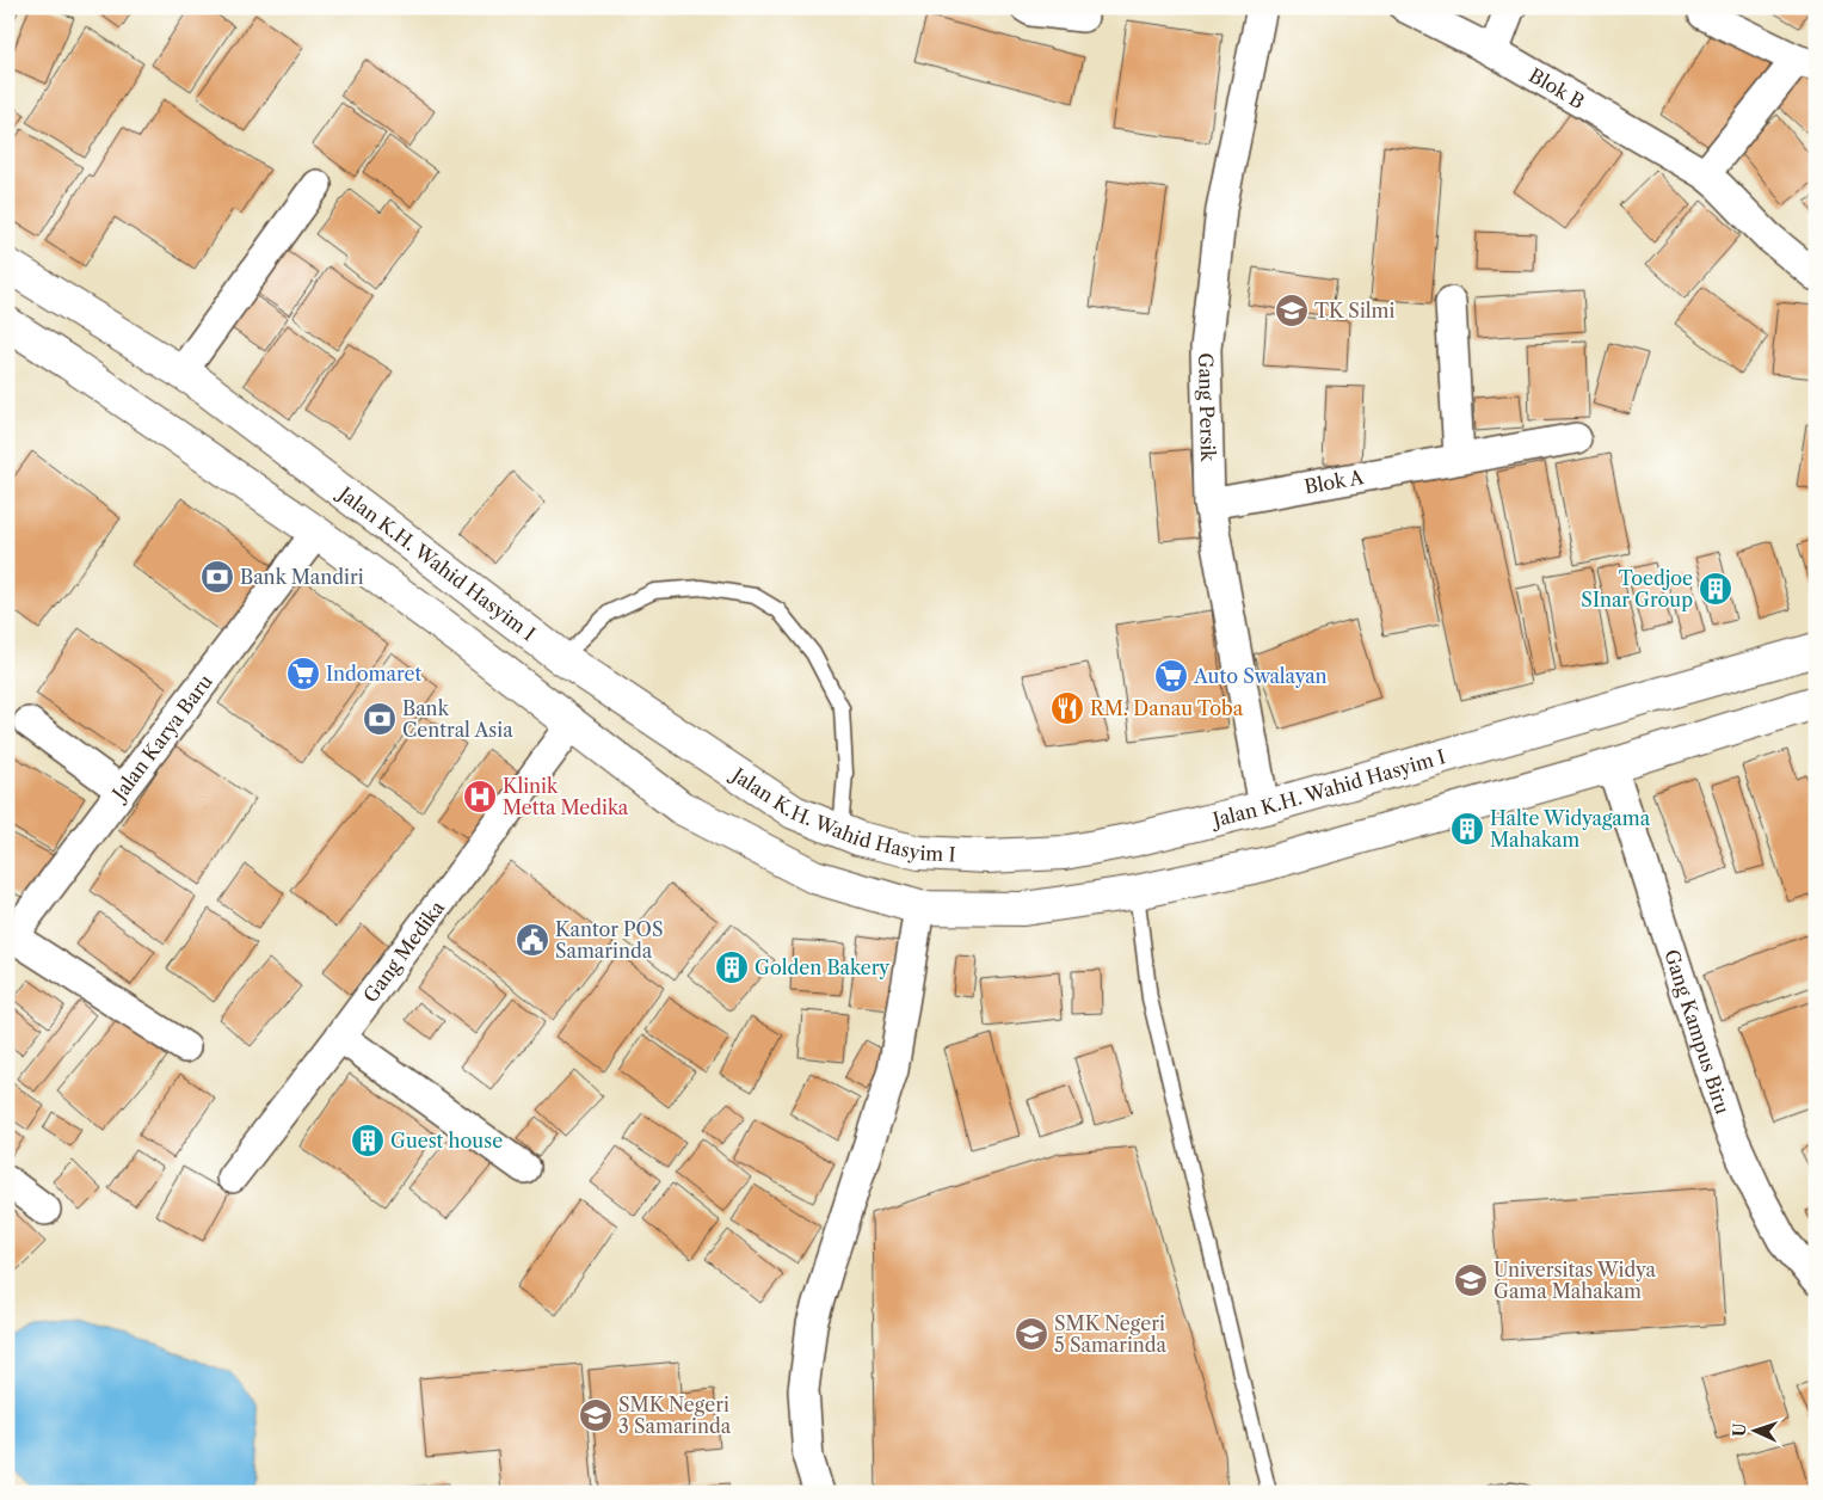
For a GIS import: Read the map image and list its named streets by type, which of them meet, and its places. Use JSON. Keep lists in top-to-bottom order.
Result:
{
  "streets": {
    "main road": ["Jalan K.H. Wahid Hasyim I"],
    "street": [
      "Blok B",
      "Gang Persik",
      "Blok A",
      "Jalan Karya Baru",
      "Gang Medika",
      "Gang Kampus Biru"
    ]
  },
  "crossings": [
    ["Gang Persik", "Blok A"],
    ["Gang Persik", "Jalan K.H. Wahid Hasyim I"]
  ],
  "places": {
    "school or university": [
      "TK Silmi",
      "Universitas Widya Gama Mahakam",
      "SMK Negeri 5 Samarinda",
      "SMK Negeri 3 Samarinda"
    ],
    "bank": ["Bank Mandiri", "Bank Central Asia"],
    "building": [
      "Toedjoe SInar Group",
      "Halte Widyagama Mahakam",
      "Golden Bakery",
      "Guest house"
    ],
    "supermarket": ["Indomaret", "Auto Swalayan"],
    "restaurant": ["RM. Danau Toba"],
    "hospital": ["Klinik Metta Medika"],
    "public building": ["Kantor POS Samarinda"]
  },
  "north": "left"
}
